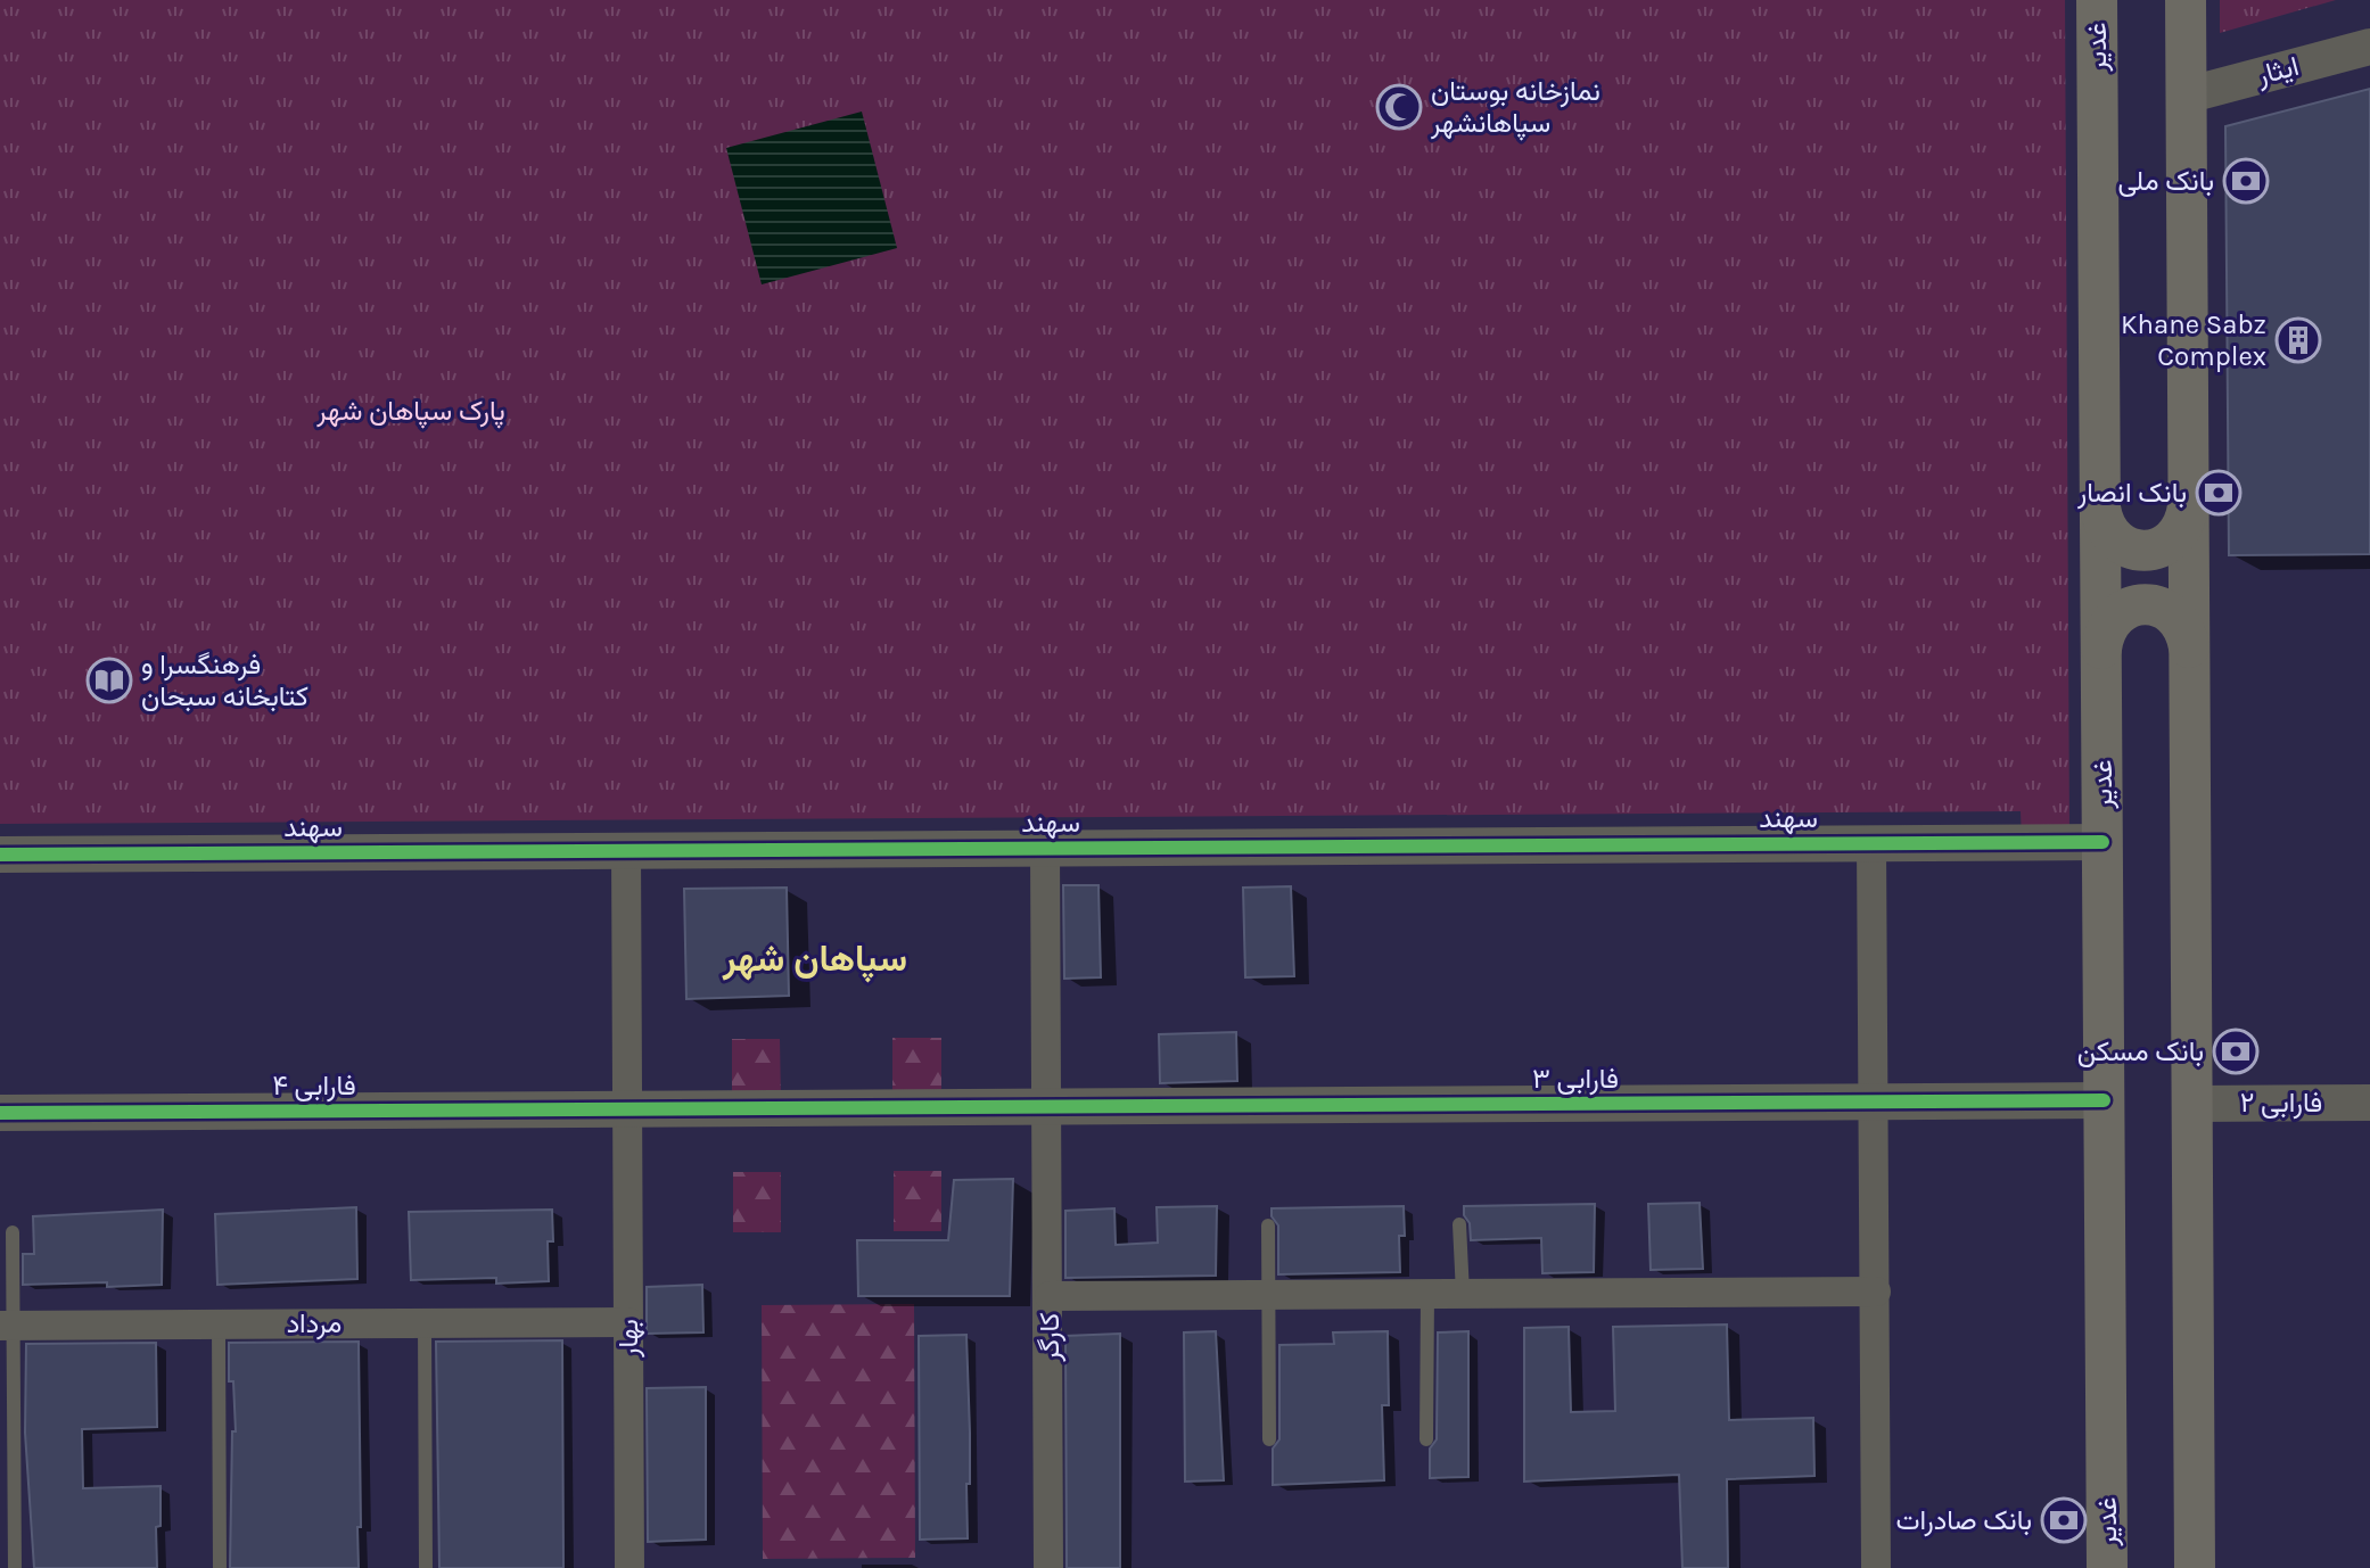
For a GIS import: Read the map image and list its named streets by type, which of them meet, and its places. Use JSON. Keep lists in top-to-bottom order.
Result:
{
  "streets": {
    "main road": ["غدیر"],
    "street": [
      "ایثار",
      "سهند",
      "فارابی ۳",
      "فارابی ۴",
      "فارابی ۲",
      "مرداد",
      "کارگر",
      "بهار"
    ]
  },
  "crossings": [
    ["غدیر", "سهند"],
    ["غدیر", "فارابی ۳"],
    ["سهند", "کارگر"],
    ["سهند", "بهار"],
    ["فارابی ۳", "فارابی ۴"],
    ["فارابی ۳", "کارگر"],
    ["فارابی ۳", "بهار"],
    ["فارابی ۴", "بهار"],
    ["مرداد", "بهار"]
  ],
  "districts": ["سپاهان شهر"],
  "parks": ["پارک سپاهان شهر"],
  "places": {
    "mosque": ["نمازخانه بوستان سپاهانشهر"],
    "bank": [
      "بانک ملی",
      "بانک انصار",
      "بانک مسکن",
      "بانک صادرات"
    ],
    "building": ["Khane Sabz Complex"],
    "library": ["فرهنگسرا و کتابخانه سبحان"]
  }
}
